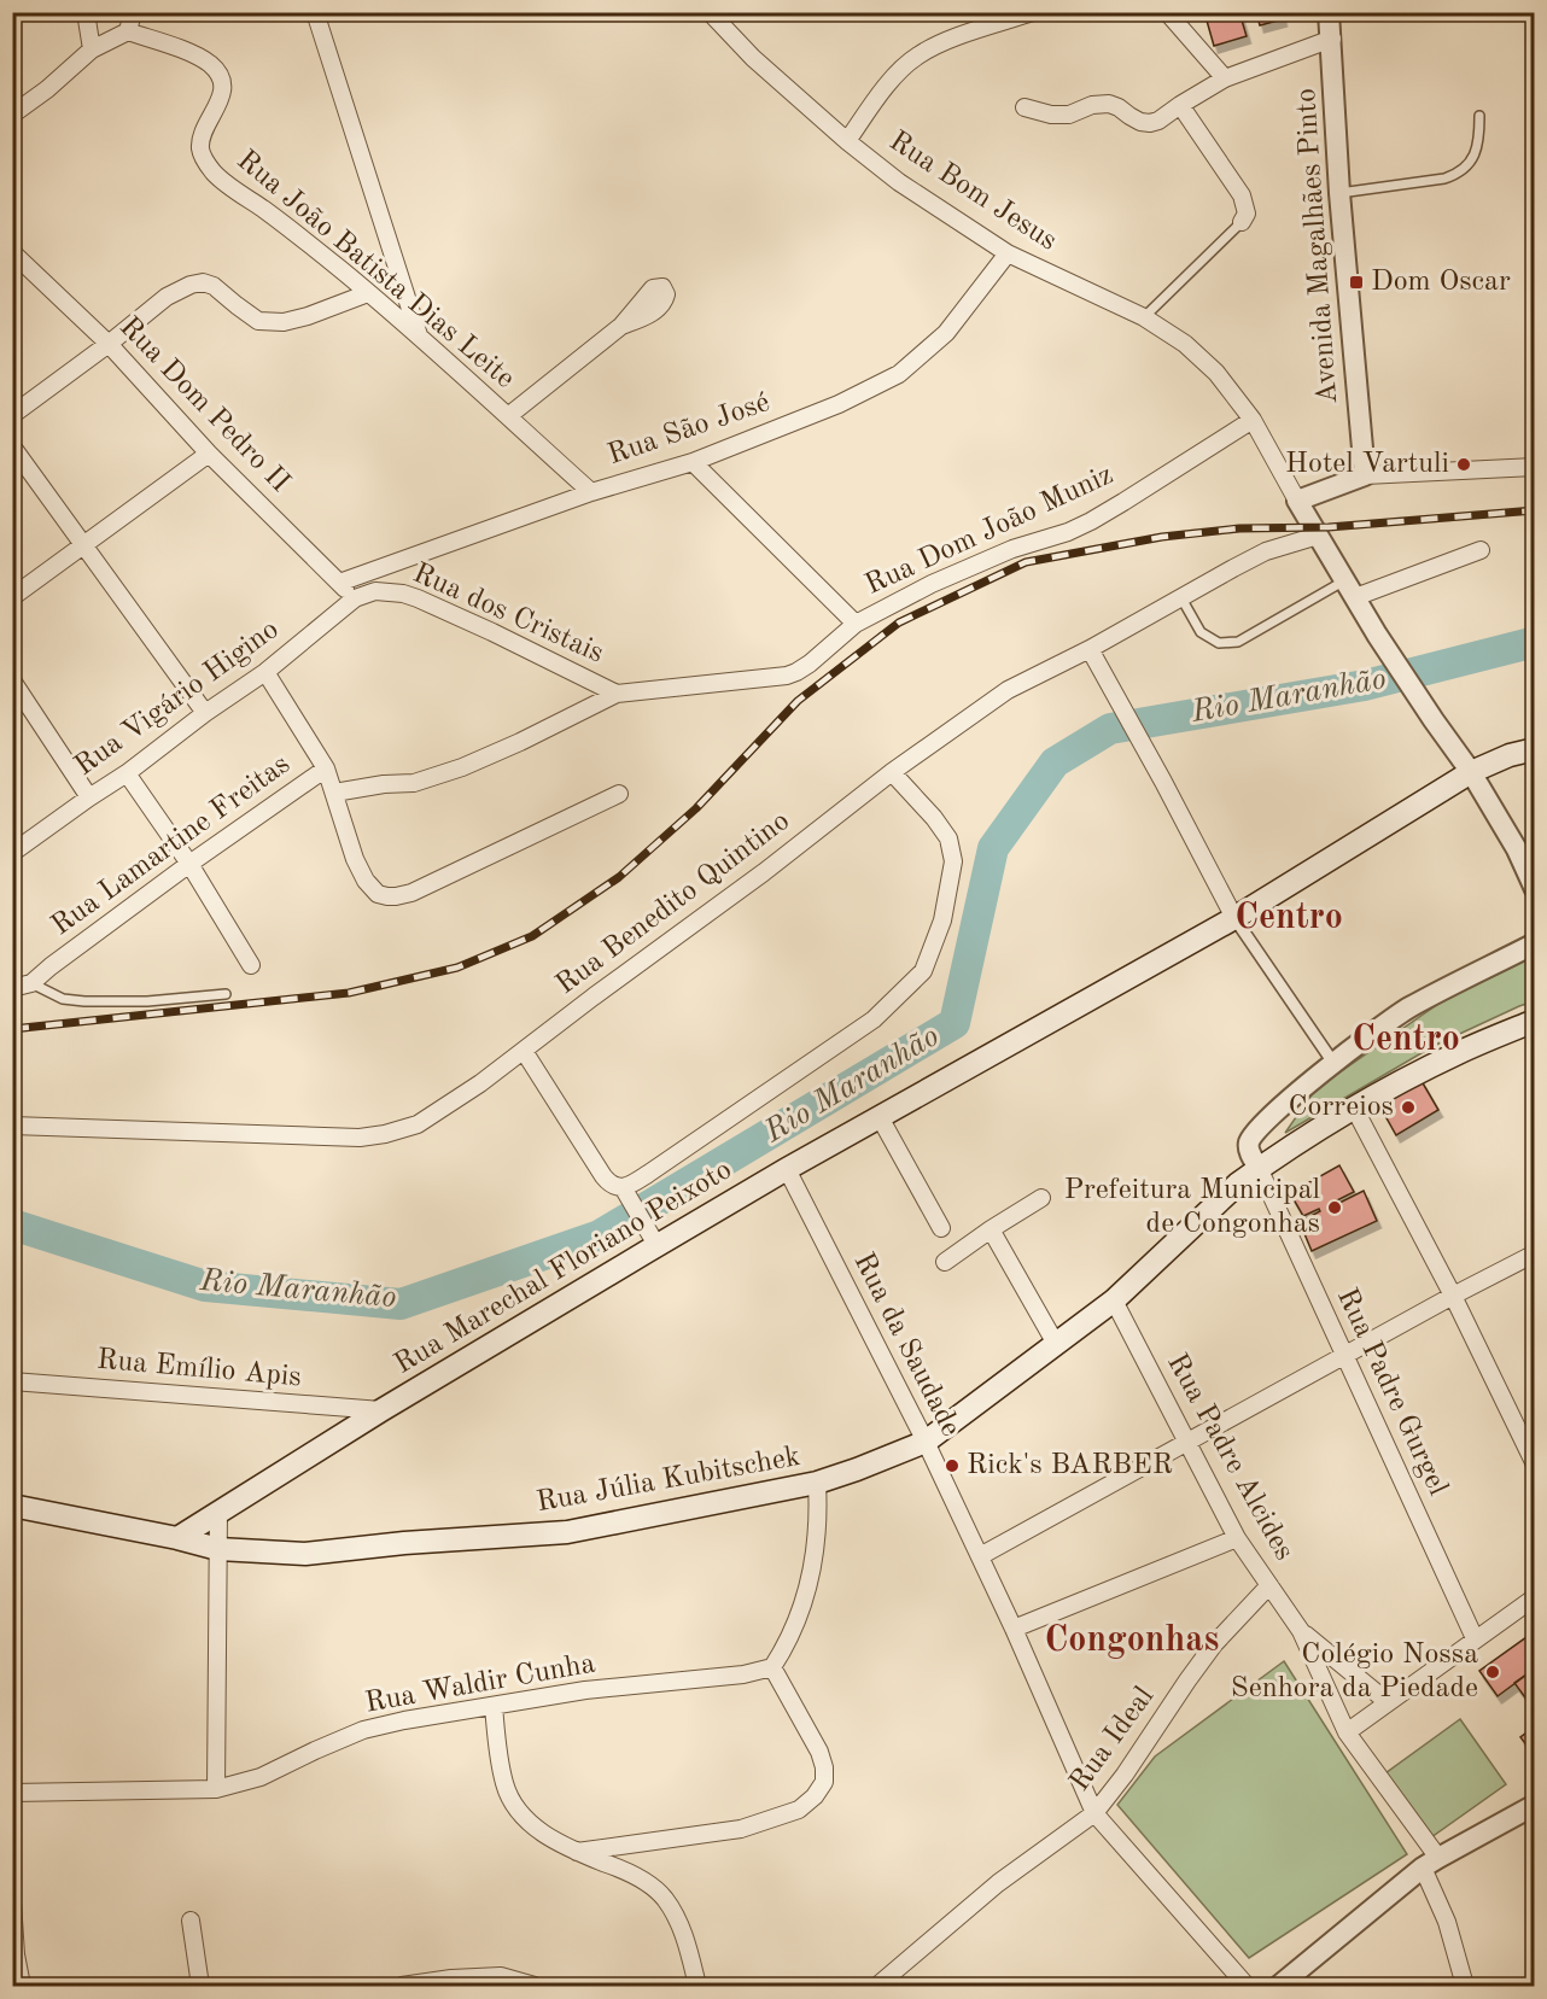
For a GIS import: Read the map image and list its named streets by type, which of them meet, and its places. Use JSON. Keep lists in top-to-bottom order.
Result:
{
  "streets": {
    "main road": ["Rua Marechal Floriano Peixoto", "Rua Júlia Kubitschek"],
    "street": [
      "Rua Bom Jesus",
      "Avenida Magalhães Pinto",
      "Rua João Batista Dias Leite",
      "Rua Dom Pedro II",
      "Rua São José",
      "Rua Dom João Muniz",
      "Rua dos Cristais",
      "Rua Vigário Higino",
      "Rua Lamartine Freitas",
      "Rua Benedito Quintino",
      "Rua da Saudade",
      "Rua Emílio Apis",
      "Rua Padre Gurgel",
      "Rua Padre Alcides",
      "Rua Waldir Cunha",
      "Rua Ideal"
    ]
  },
  "crossings": [
    ["Rua Bom Jesus", "Rua São José"],
    ["Rua Bom Jesus", "Rua Dom João Muniz"],
    ["Rua João Batista Dias Leite", "Rua São José"],
    ["Rua Dom Pedro II", "Rua São José"],
    ["Rua Dom Pedro II", "Rua Vigário Higino"],
    ["Rua Dom João Muniz", "Rua dos Cristais"],
    ["Rua dos Cristais", "Rua Vigário Higino"],
    ["Rua Marechal Floriano Peixoto", "Rua da Saudade"],
    ["Rua Marechal Floriano Peixoto", "Rua Emílio Apis"],
    ["Rua Marechal Floriano Peixoto", "Rua Júlia Kubitschek"],
    ["Rua da Saudade", "Rua Júlia Kubitschek"],
    ["Rua da Saudade", "Rua Ideal"],
    ["Rua Padre Gurgel", "Rua Júlia Kubitschek"],
    ["Rua Padre Alcides", "Rua Júlia Kubitschek"],
    ["Rua Padre Alcides", "Rua Ideal"]
  ],
  "districts": ["Centro", "Centro", "Congonhas"],
  "water": ["Rio Maranhão"],
  "places": {
    "transit": ["Dom Oscar"],
    "other": [
      "Hotel Vartuli",
      "Correios",
      "Prefeitura Municipal de Congonhas",
      "Rick's BARBER",
      "Colégio Nossa Senhora da Piedade"
    ]
  }
}
